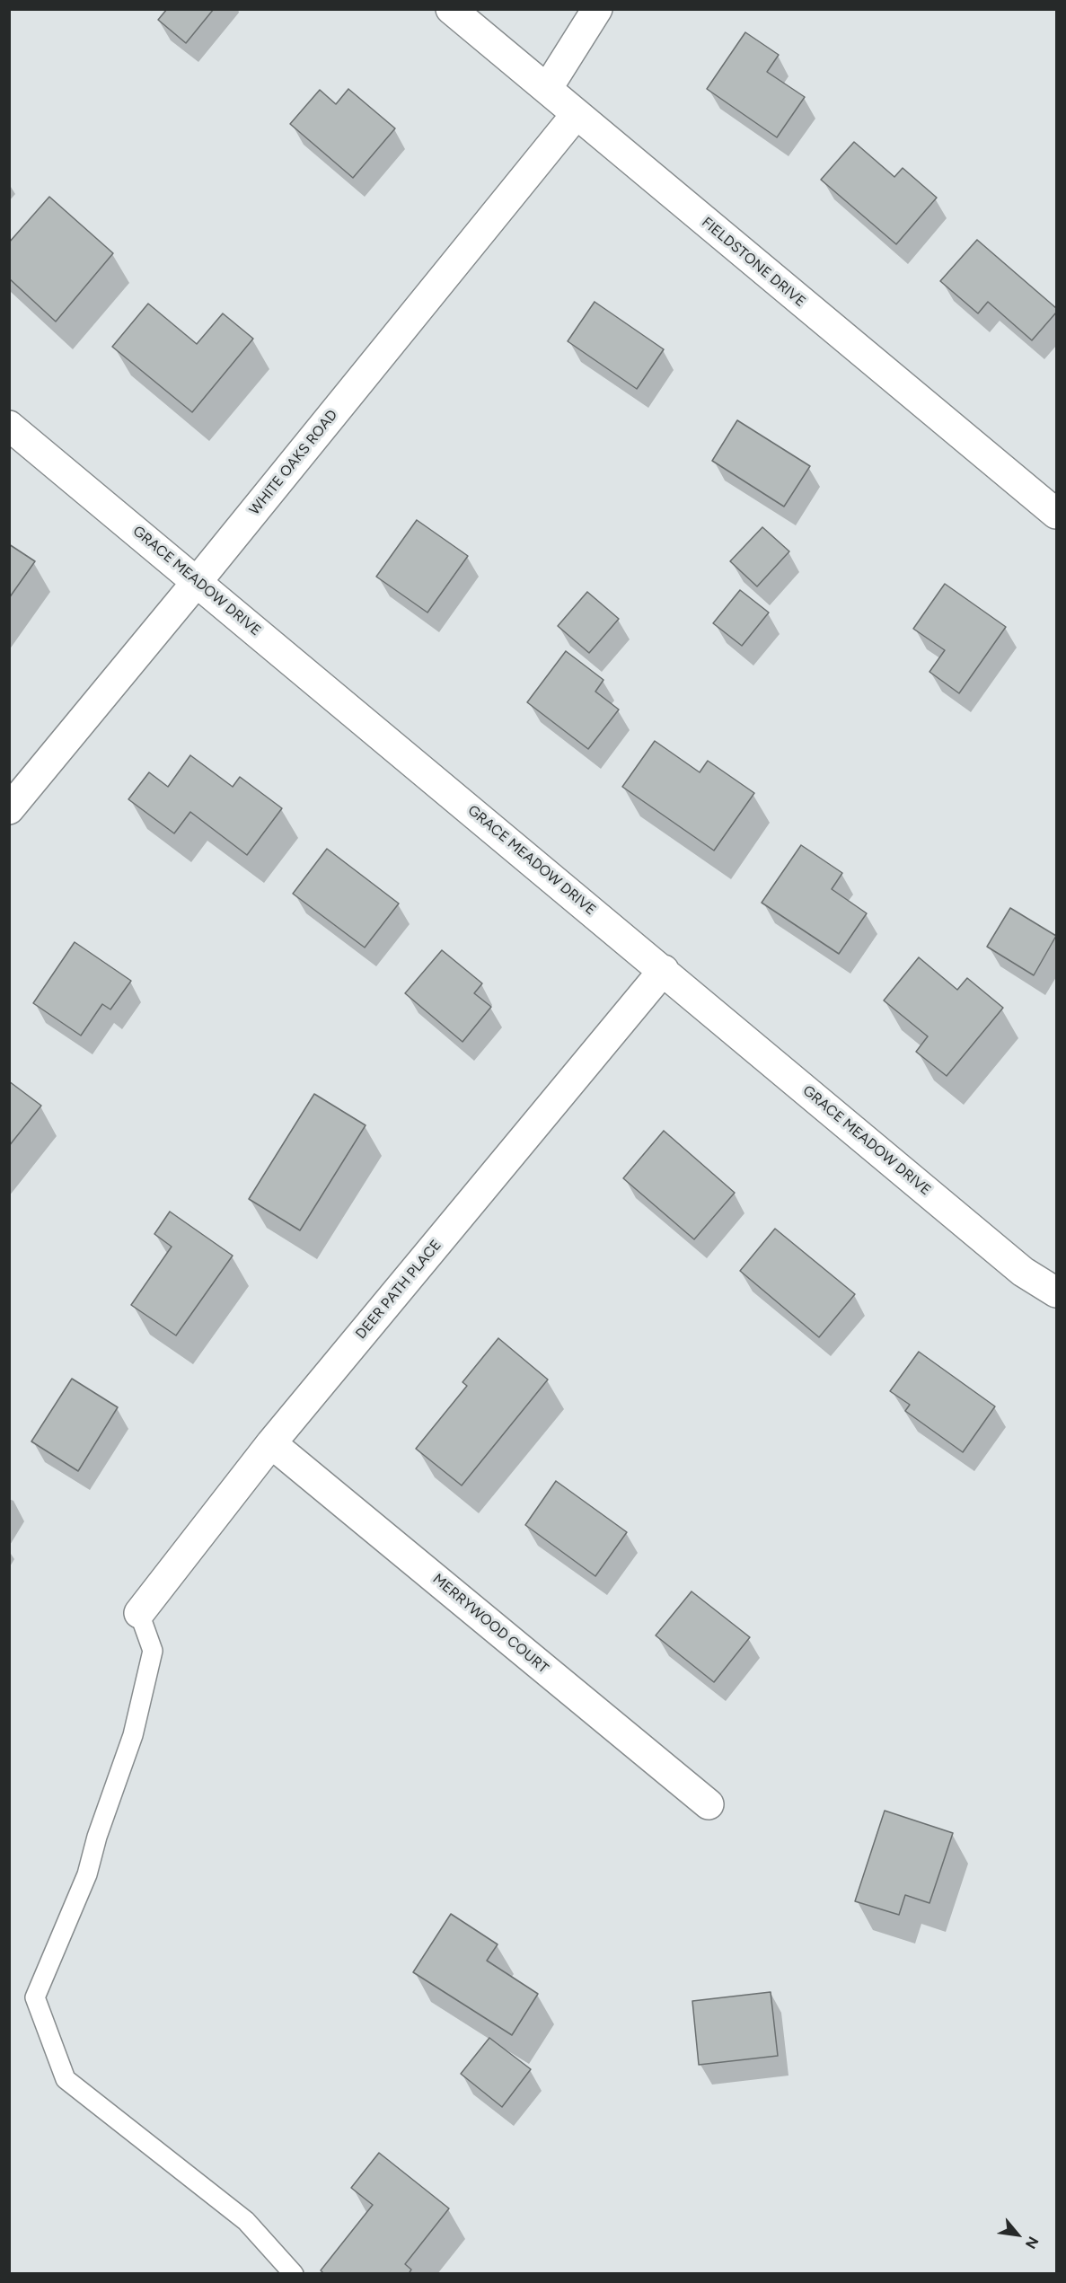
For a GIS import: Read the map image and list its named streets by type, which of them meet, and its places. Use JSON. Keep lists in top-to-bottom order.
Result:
{
  "streets": {
    "street": [
      "FIELDSTONE DRIVE",
      "WHITE OAKS ROAD",
      "GRACE MEADOW DRIVE",
      "DEER PATH PLACE",
      "MERRYWOOD COURT"
    ]
  },
  "crossings": [
    ["FIELDSTONE DRIVE", "WHITE OAKS ROAD"],
    ["WHITE OAKS ROAD", "GRACE MEADOW DRIVE"],
    ["GRACE MEADOW DRIVE", "DEER PATH PLACE"],
    ["DEER PATH PLACE", "MERRYWOOD COURT"]
  ],
  "north": "bottom right"
}
